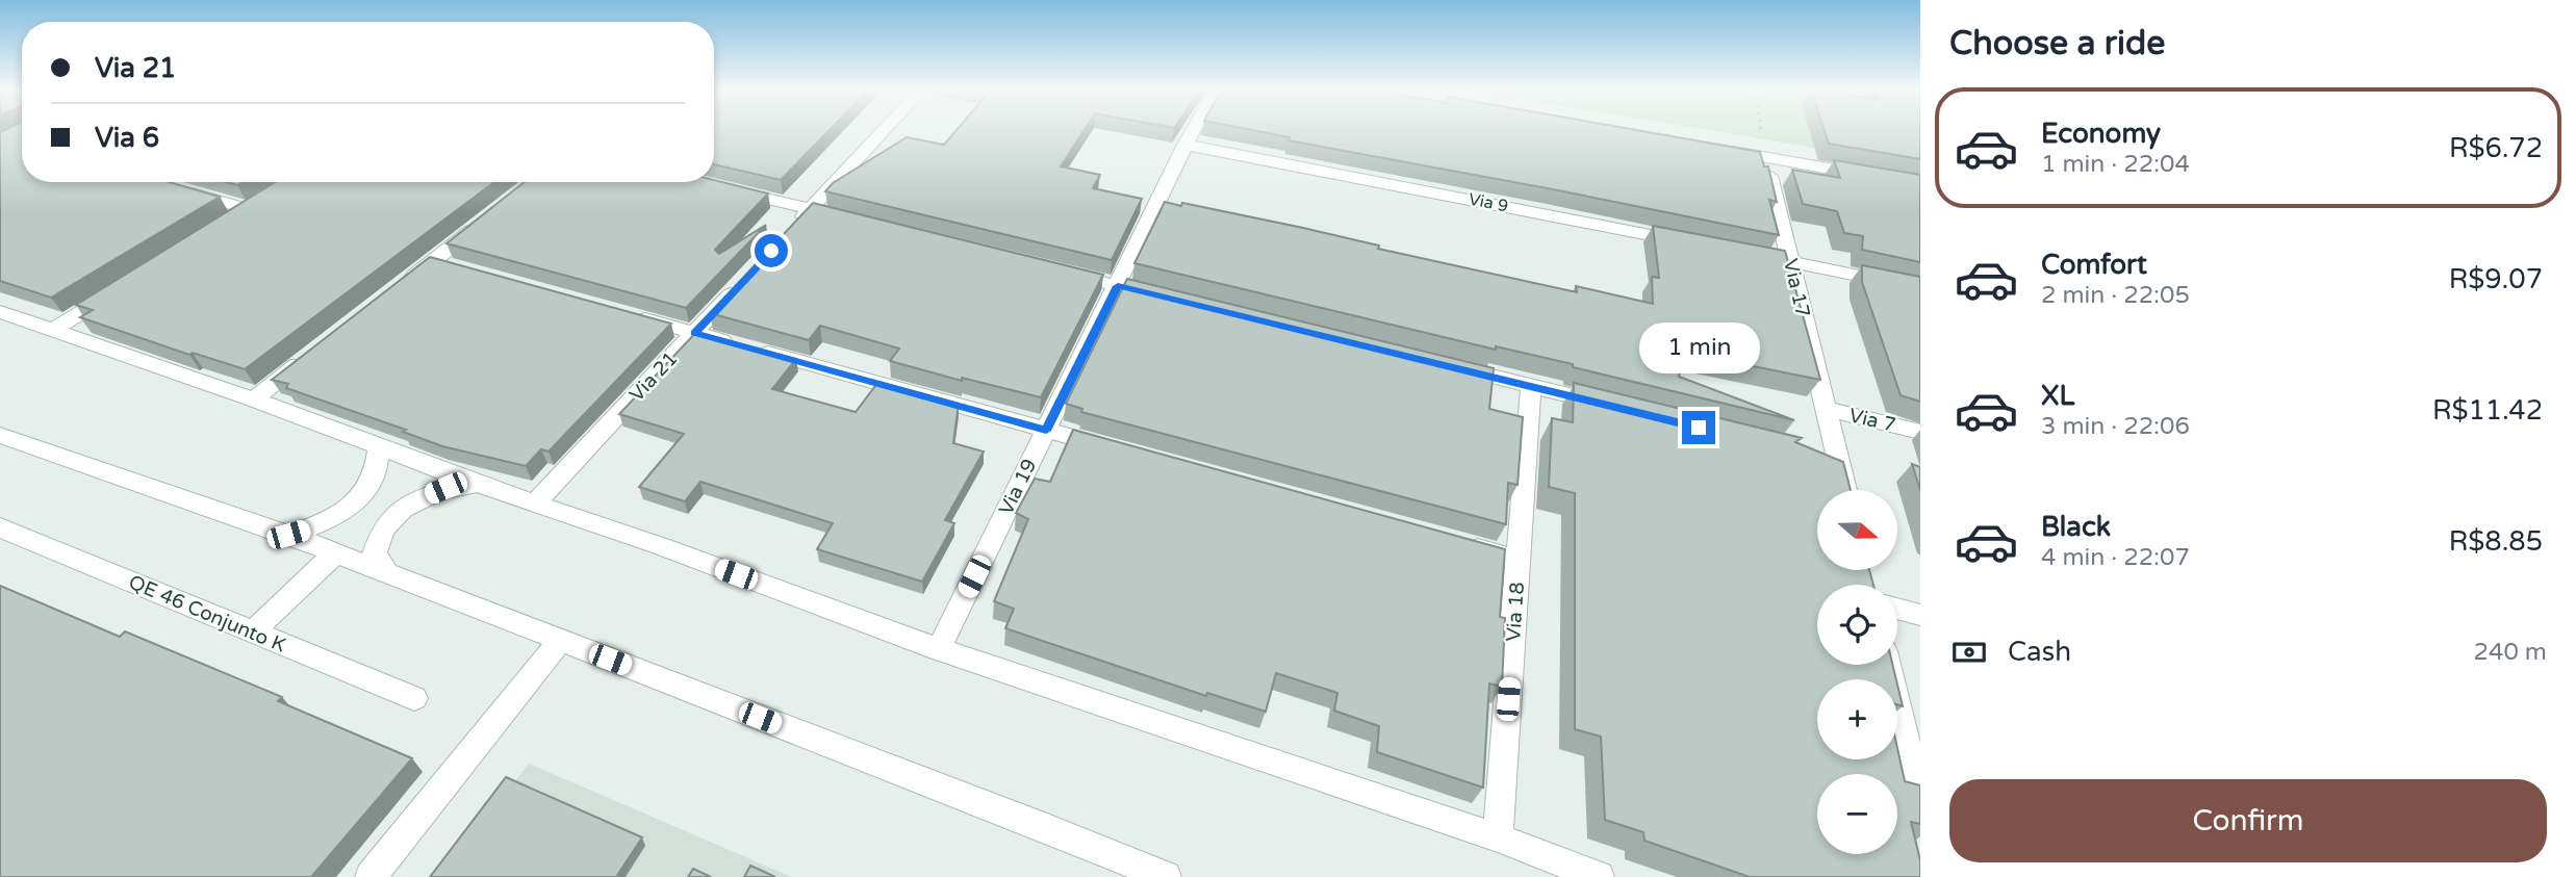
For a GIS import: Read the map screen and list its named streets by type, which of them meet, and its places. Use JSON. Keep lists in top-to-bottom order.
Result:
{
  "streets": {
    "street": [
      "Via 9",
      "Via 17",
      "Via 21",
      "Via 7",
      "Via 19",
      "Via 18",
      "QE 46 Conjunto K"
    ]
  },
  "crossings": [
    ["Via 9", "Via 19"],
    ["Via 17", "Via 7"]
  ],
  "north": "right",
  "page": {
    "heading": "Choose a ride",
    "banner": ["Via 21", "Via 6"],
    "list": [
      {
        "name": "Economy",
        "note": "1 min · 22:04",
        "value": "R$6.72"
      },
      {
        "name": "Comfort",
        "note": "2 min · 22:05",
        "value": "R$9.07"
      },
      {
        "name": "XL",
        "note": "3 min · 22:06",
        "value": "R$11.42"
      },
      {
        "name": "Black",
        "note": "4 min · 22:07",
        "value": "R$8.85"
      }
    ],
    "bubble": "1 min",
    "map_buttons": ["+", "−"],
    "pay": ["Cash", "240 m"],
    "buttons": "Confirm"
  }
}
